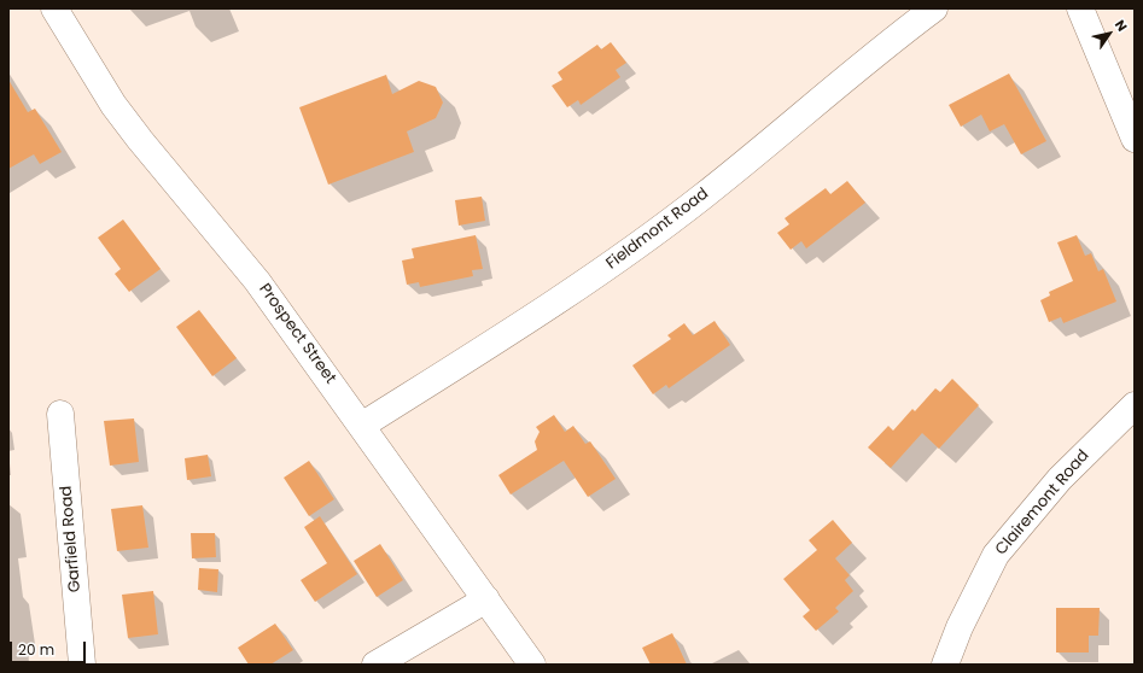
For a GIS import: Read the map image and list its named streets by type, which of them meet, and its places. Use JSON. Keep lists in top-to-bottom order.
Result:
{
  "streets": {
    "street": [
      "Fieldmont Road",
      "Prospect Street",
      "Clairemont Road",
      "Garfield Road"
    ]
  },
  "crossings": [
    ["Fieldmont Road", "Prospect Street"]
  ],
  "scale_bar": "20 m",
  "north": "top right"
}
